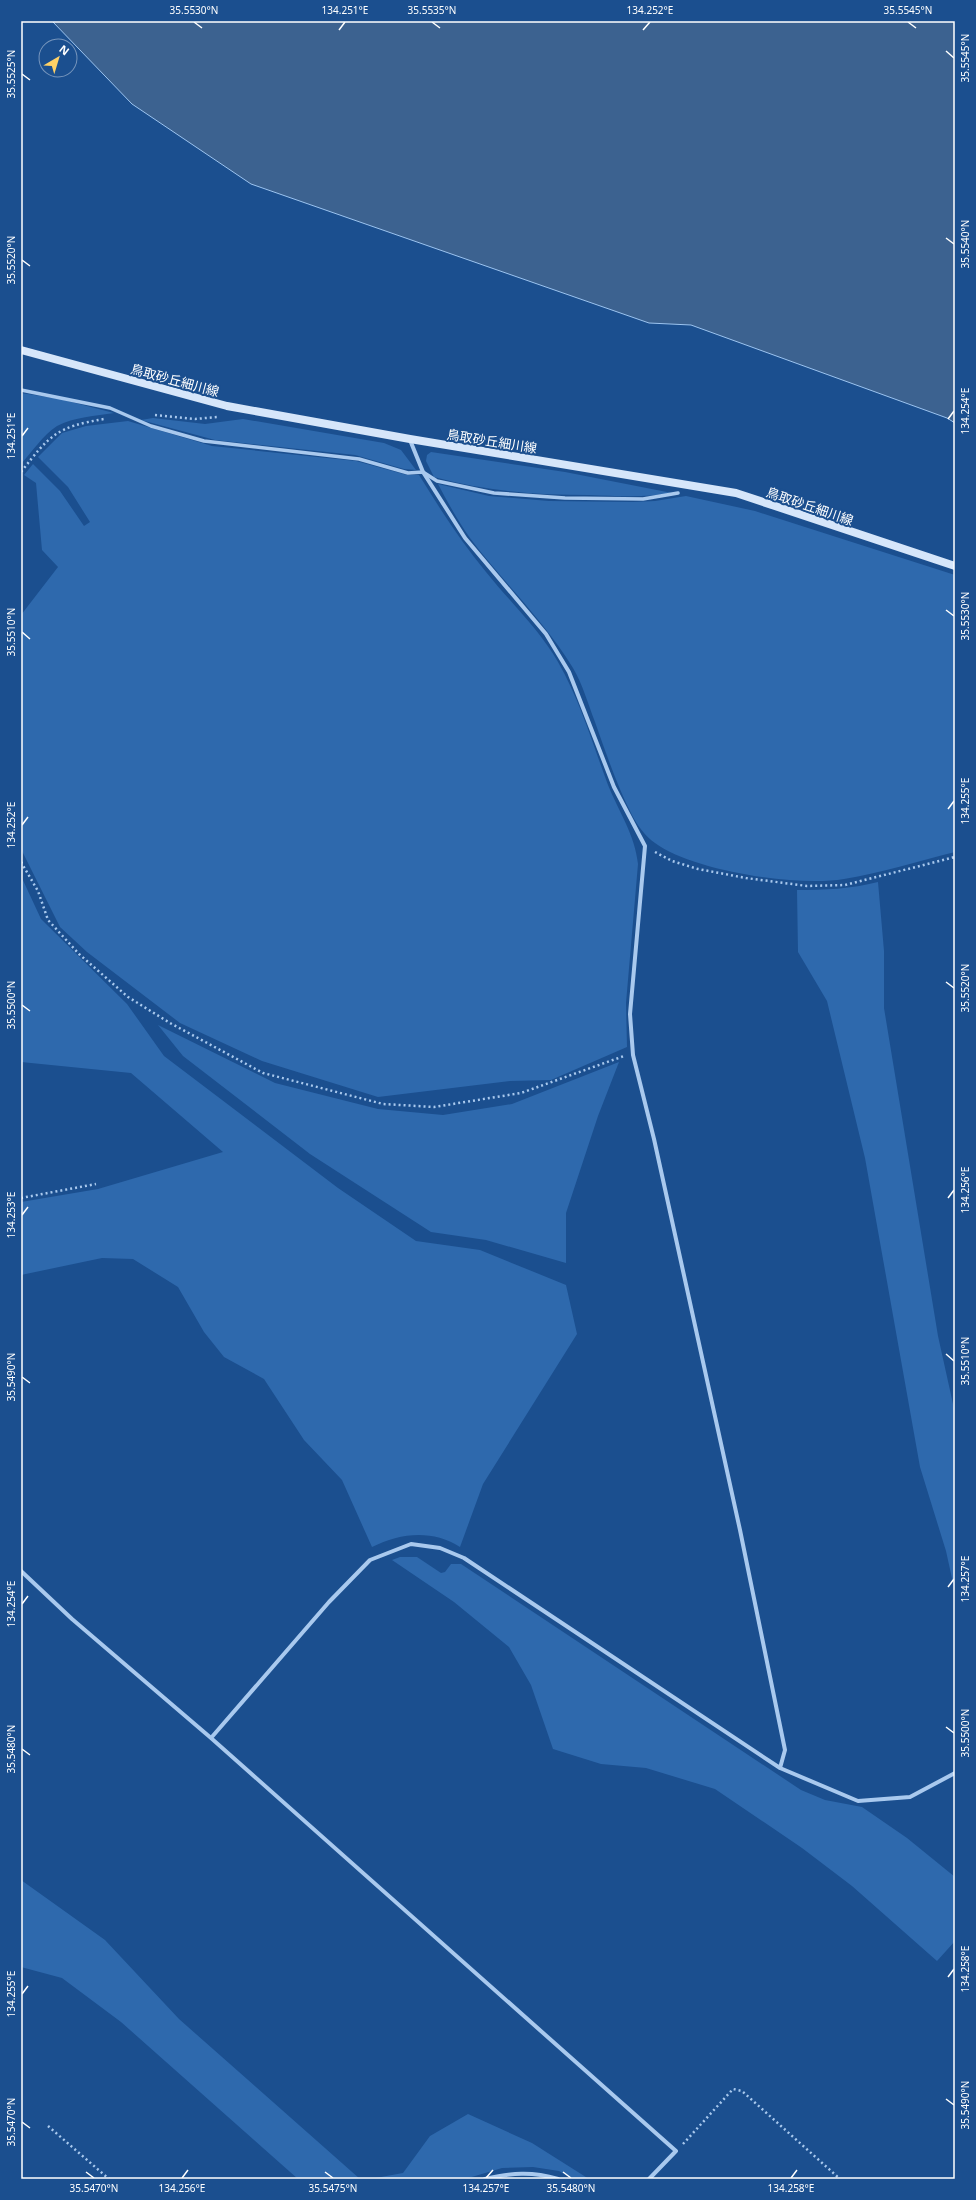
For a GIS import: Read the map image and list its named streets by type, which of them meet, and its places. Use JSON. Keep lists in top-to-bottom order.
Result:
{
  "streets": {
    "main road": ["鳥取砂丘細川線"]
  },
  "north": "top right",
  "coordinates": [
    "35.5530°N",
    "134.251°E",
    "35.5535°N",
    "134.252°E",
    "35.5545°N",
    "35.5525°N",
    "35.5540°N",
    "35.5520°N",
    "134.254°E",
    "35.5510°N",
    "134.255°E",
    "35.5500°N",
    "134.256°E",
    "134.253°E",
    "35.5490°N",
    "134.257°E",
    "35.5480°N",
    "134.258°E",
    "35.5470°N",
    "35.5475°N"
  ]
}
